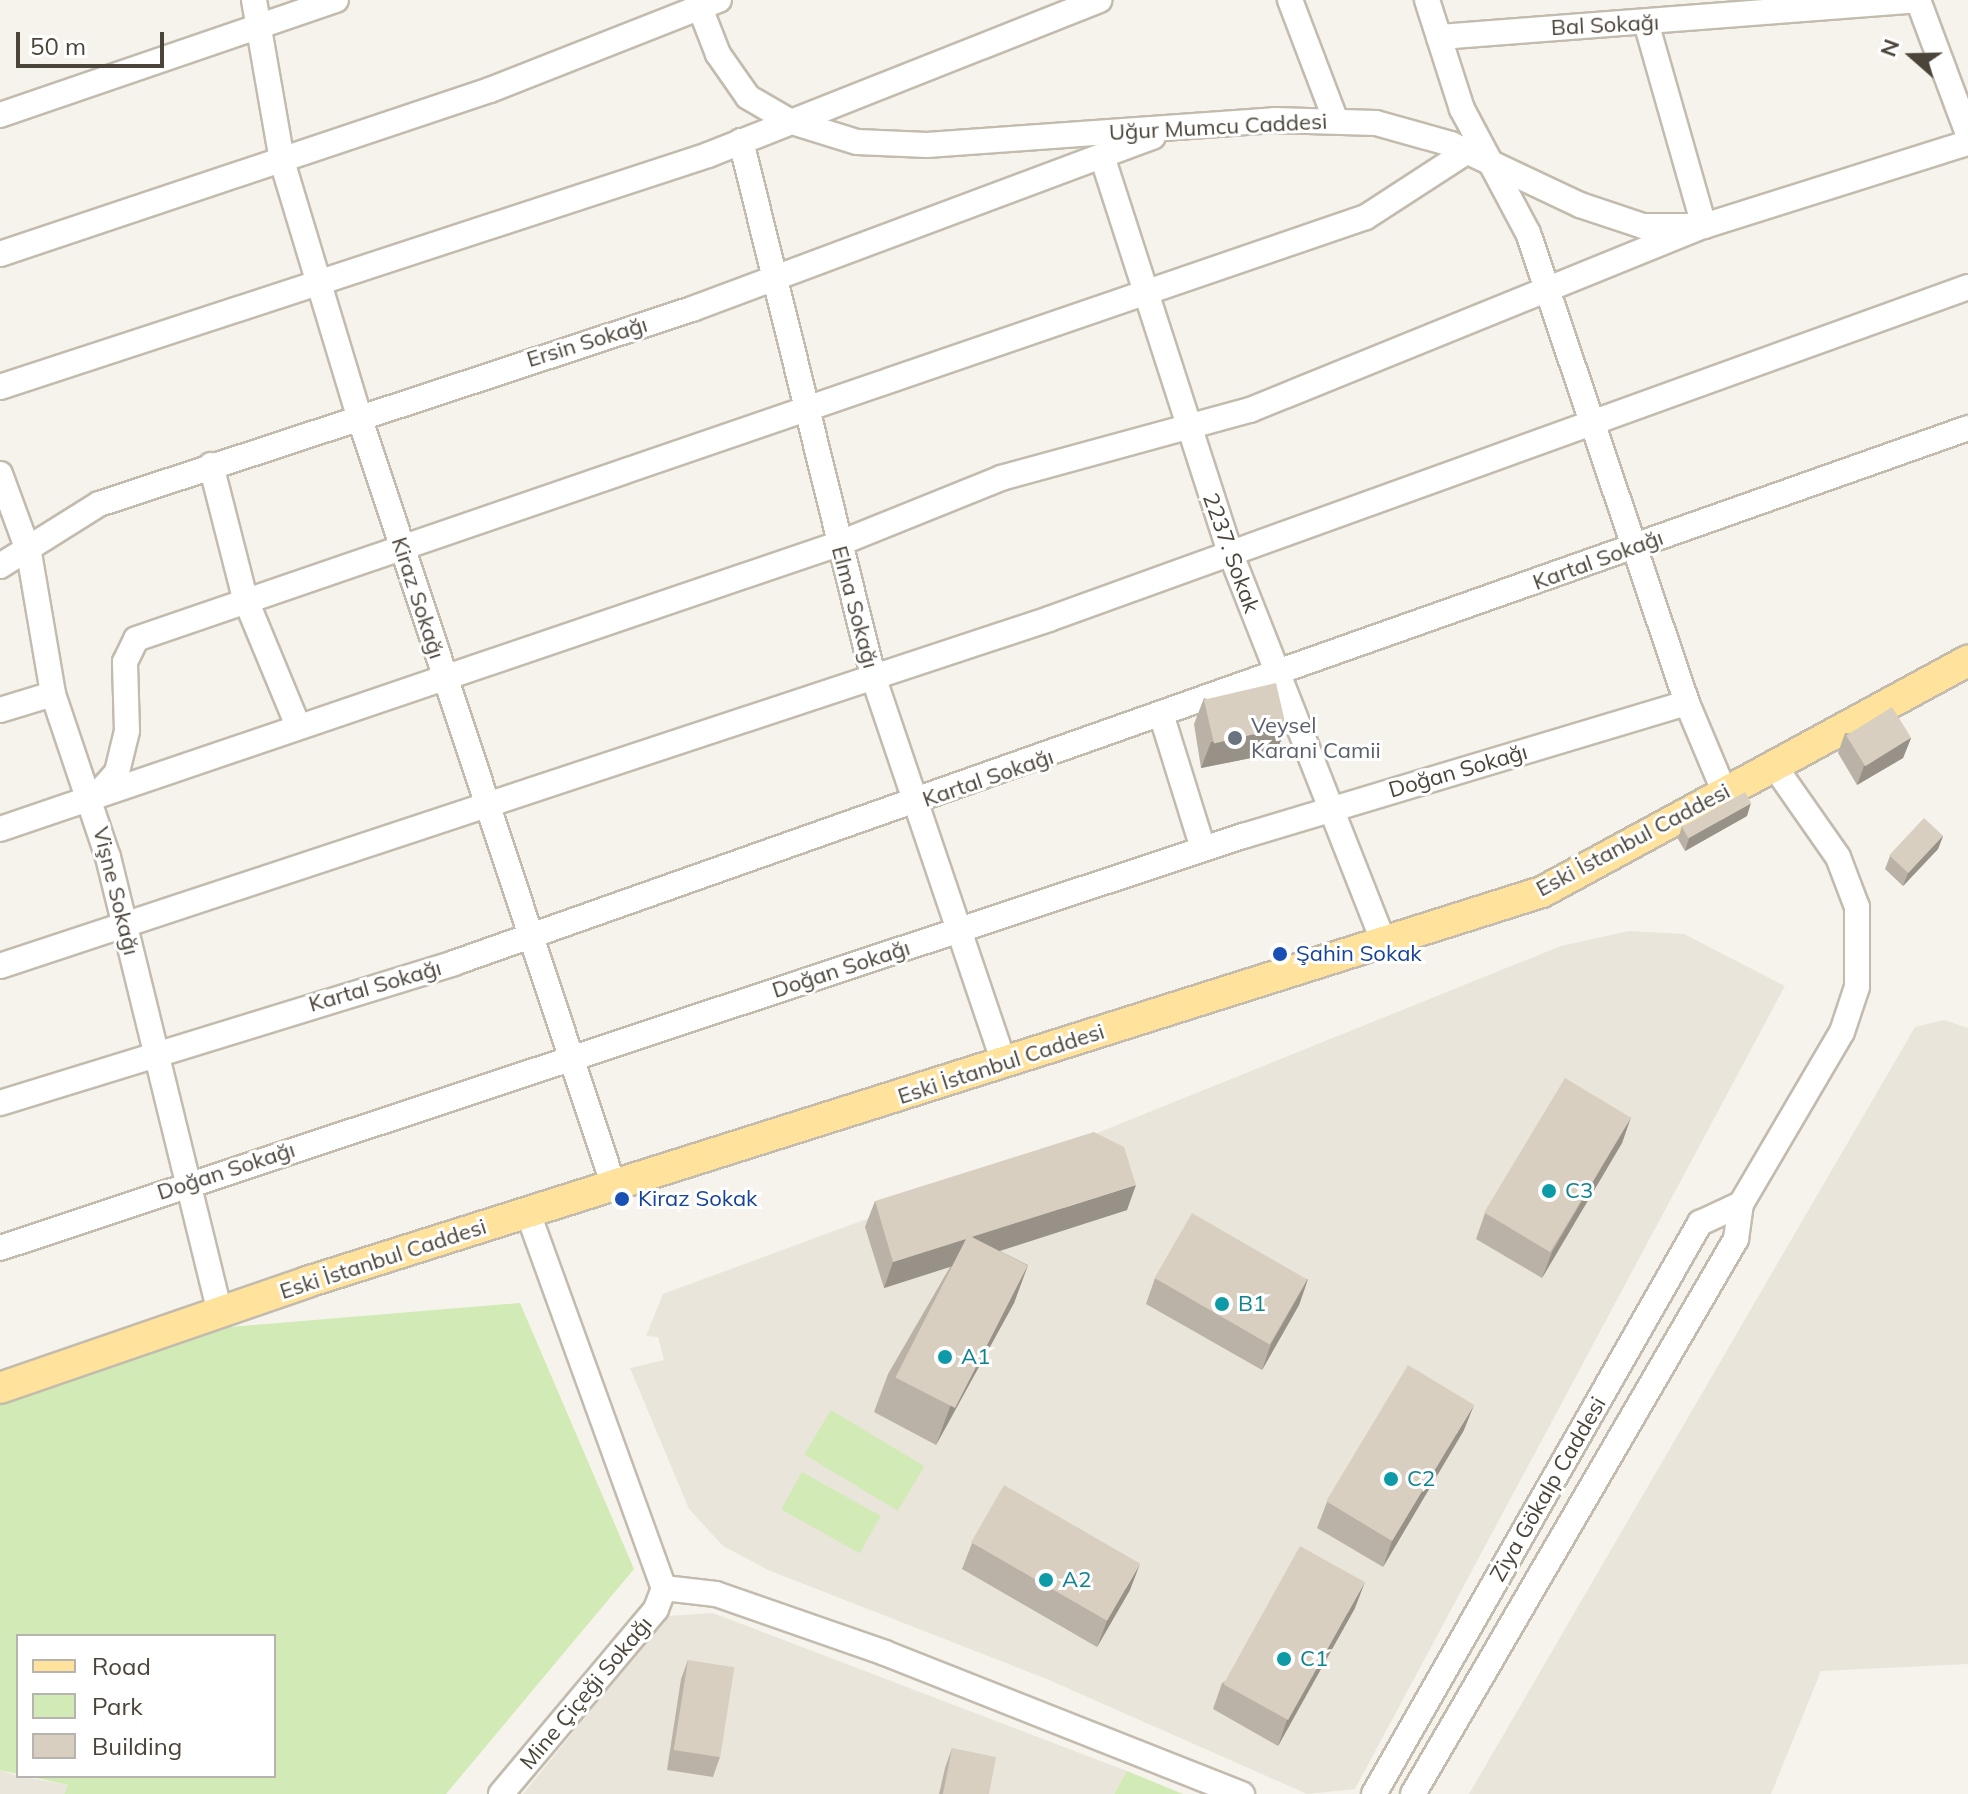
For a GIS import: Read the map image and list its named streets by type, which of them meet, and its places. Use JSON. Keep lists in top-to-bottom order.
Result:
{
  "streets": {
    "main road": ["Eski İstanbul Caddesi"],
    "street": [
      "Bal Sokağı",
      "Uğur Mumcu Caddesi",
      "Ersin Sokağı",
      "2237. Sokak",
      "Kartal Sokağı",
      "Kiraz Sokağı",
      "Elma Sokağı",
      "Doğan Sokağı",
      "Vişne Sokağı",
      "Ziya Gökalp Caddesi",
      "Mine Çiçeği Sokağı"
    ]
  },
  "crossings": [
    ["Uğur Mumcu Caddesi", "Ersin Sokağı"],
    ["Ersin Sokağı", "2237. Sokak"],
    ["Ersin Sokağı", "Kiraz Sokağı"],
    ["Ersin Sokağı", "Elma Sokağı"],
    ["Ersin Sokağı", "Vişne Sokağı"],
    ["2237. Sokak", "Kartal Sokağı"],
    ["2237. Sokak", "Doğan Sokağı"],
    ["2237. Sokak", "Eski İstanbul Caddesi"],
    ["Kartal Sokağı", "Kiraz Sokağı"],
    ["Kartal Sokağı", "Elma Sokağı"],
    ["Kartal Sokağı", "Vişne Sokağı"],
    ["Kiraz Sokağı", "Doğan Sokağı"],
    ["Kiraz Sokağı", "Eski İstanbul Caddesi"],
    ["Elma Sokağı", "Doğan Sokağı"],
    ["Elma Sokağı", "Eski İstanbul Caddesi"],
    ["Doğan Sokağı", "Vişne Sokağı"],
    ["Eski İstanbul Caddesi", "Vişne Sokağı"],
    ["Eski İstanbul Caddesi", "Ziya Gökalp Caddesi"]
  ],
  "places": [
    "Veysel Karani Camii",
    "Şahin Sokak",
    "C3",
    "Kiraz Sokak",
    "B1",
    "A1",
    "C2",
    "A2",
    "C1"
  ],
  "legend": ["Road", "Park", "Building"],
  "scale_bar": "50 m",
  "north": "left"
}
